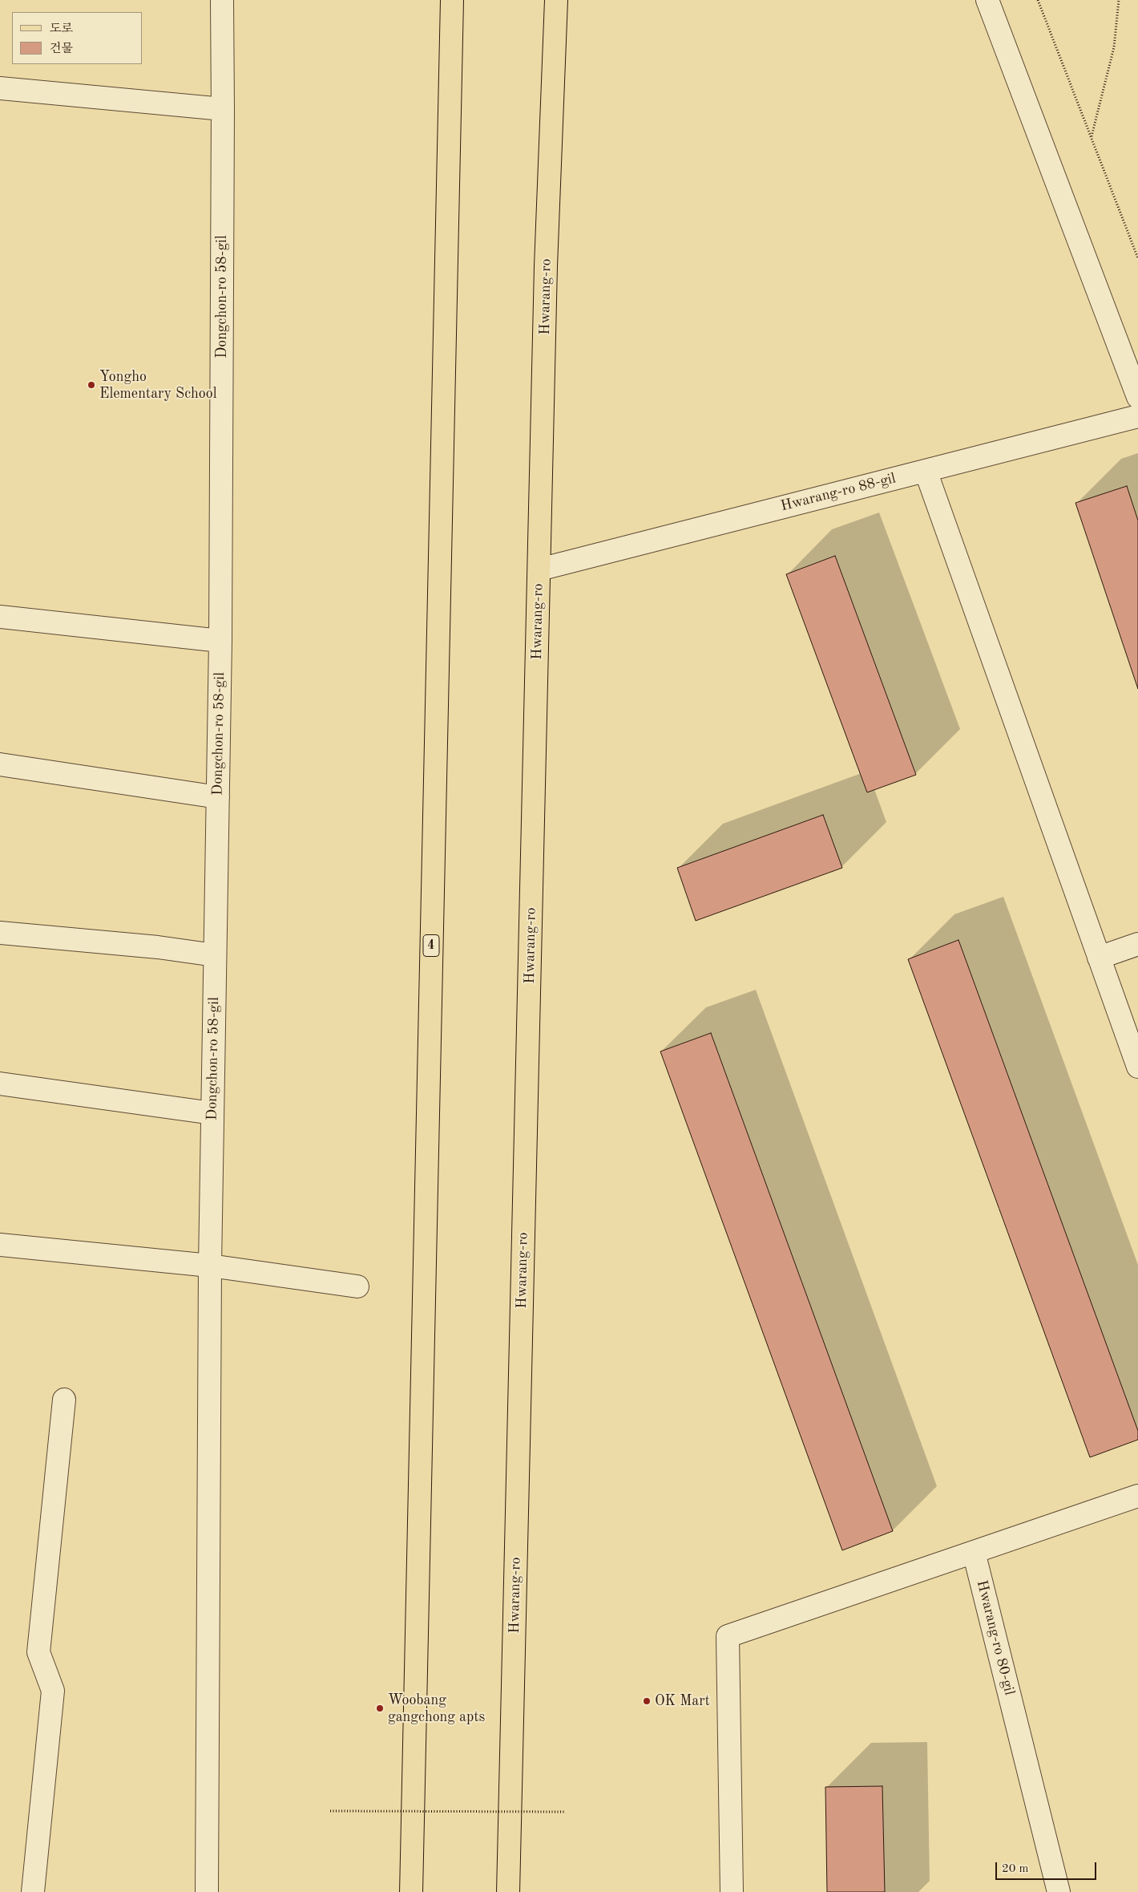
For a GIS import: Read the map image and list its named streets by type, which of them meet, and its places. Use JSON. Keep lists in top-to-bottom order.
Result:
{
  "streets": {
    "main road": ["Hwarang-ro", "4"],
    "street": ["Dongchon-ro 58-gil", "Hwarang-ro 88-gil", "Hwarang-ro 80-gil"]
  },
  "crossings": [
    ["Hwarang-ro", "Hwarang-ro 88-gil"]
  ],
  "places": ["Yongho Elementary School", "OK Mart", "Woobang gangchong apts"],
  "legend": ["도로", "건물"],
  "scale_bar": "20 m"
}
